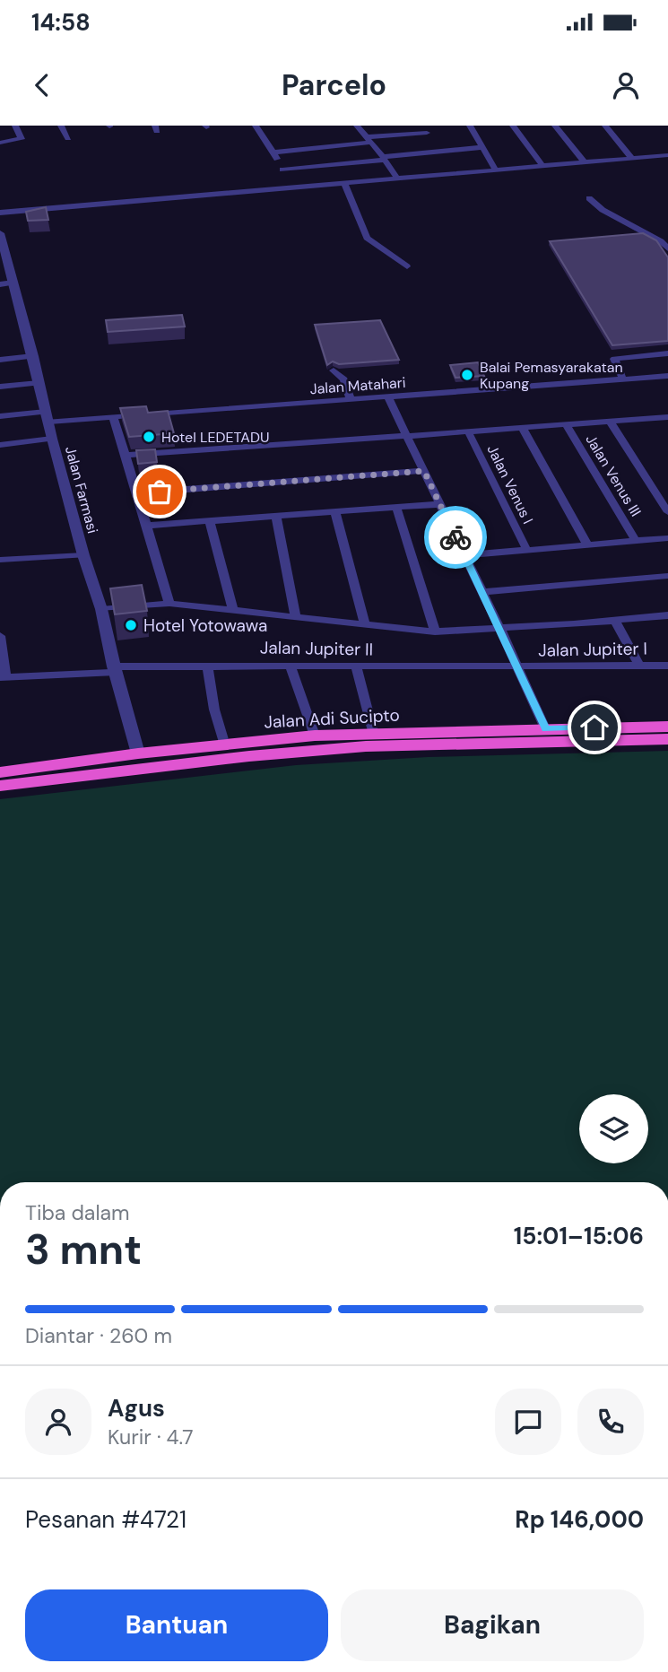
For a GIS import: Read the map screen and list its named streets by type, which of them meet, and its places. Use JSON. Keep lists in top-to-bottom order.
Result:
{
  "streets": {
    "highway": ["Jalan Adi Sucipto"],
    "street": [
      "Jalan Matahari",
      "Jalan Venus III",
      "Jalan Venus I",
      "Jalan Farmasi",
      "Jalan Jupiter II",
      "Jalan Jupiter I"
    ]
  },
  "crossings": [
    ["Jalan Matahari", "Jalan Farmasi"],
    ["Jalan Farmasi", "Jalan Jupiter II"],
    ["Jalan Farmasi", "Jalan Adi Sucipto"],
    ["Jalan Jupiter II", "Jalan Jupiter I"]
  ],
  "places": ["Balai Pemasyarakatan Kupang", "Hotel LEDETADU", "Hotel Yotowawa"],
  "page": {
    "status": "14:58",
    "header": "Parcelo",
    "heading": ["3 mnt", "Tiba dalam", "15:01–15:06"],
    "panel": [
      "Agus",
      "Kurir · 4.7",
      "Pesanan #4721",
      "Rp 146,000"
    ],
    "bar": "Diantar · 260 m",
    "buttons": ["Bantuan", "Bagikan"]
  }
}
